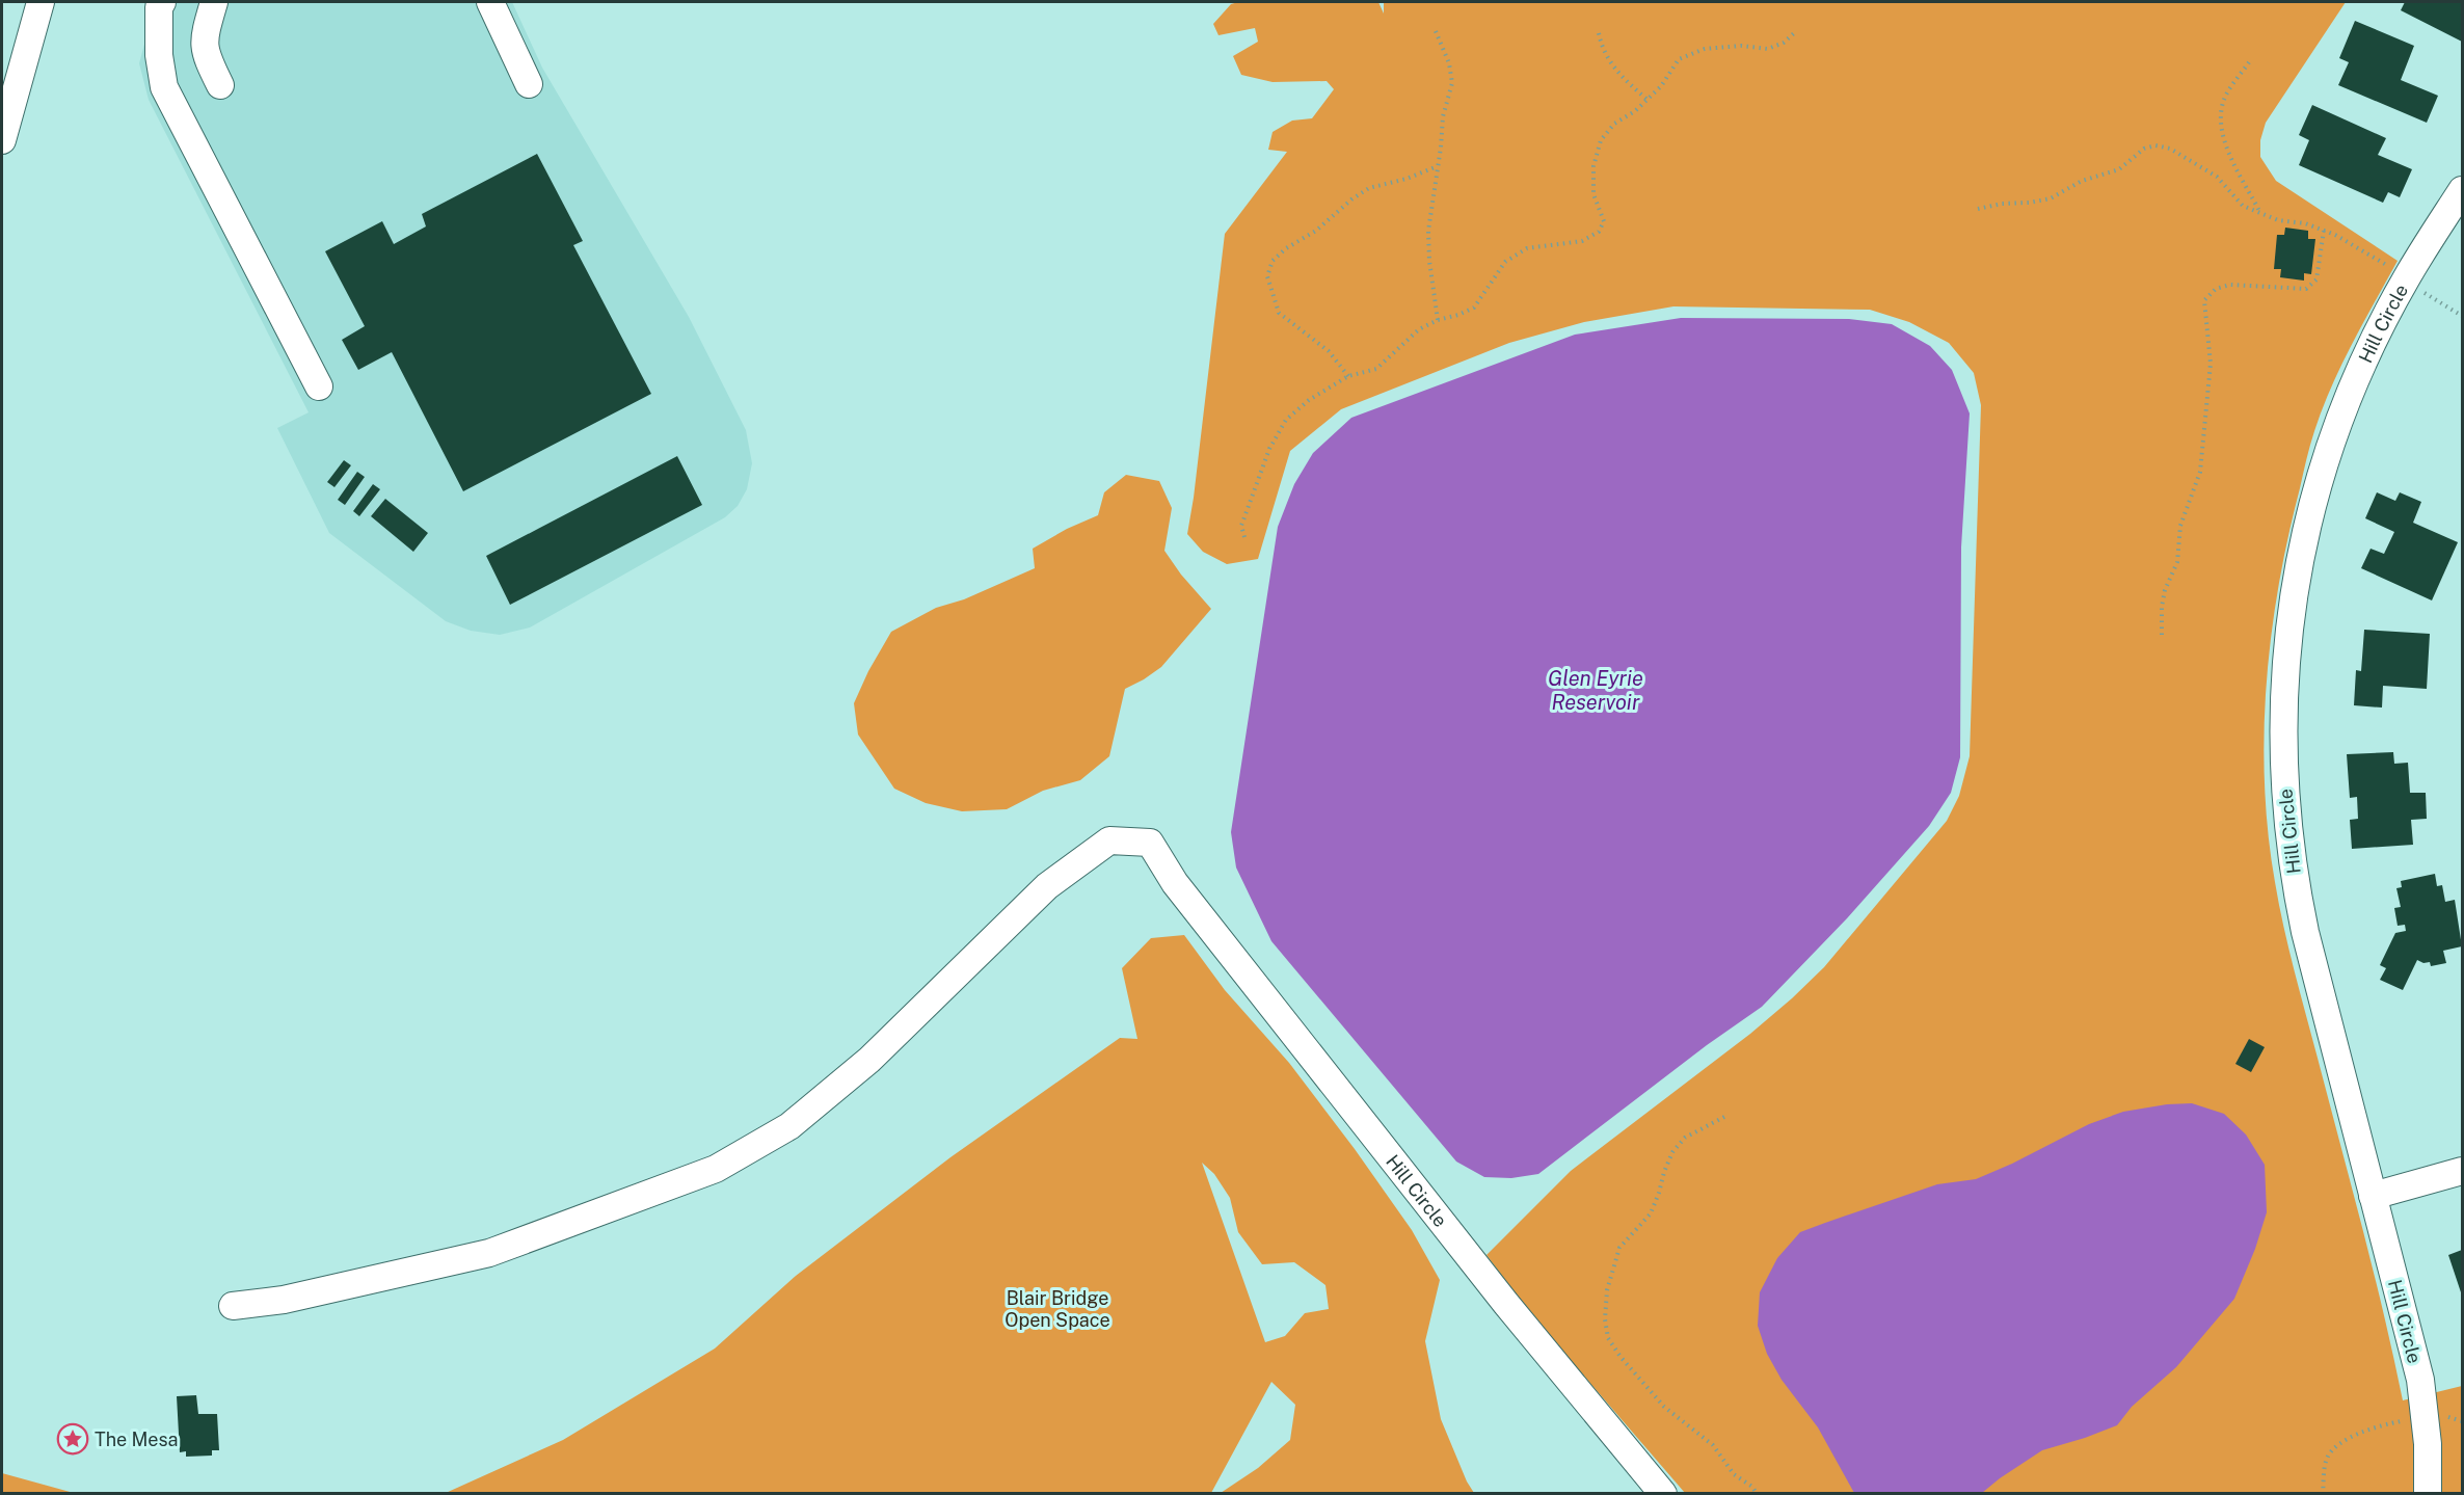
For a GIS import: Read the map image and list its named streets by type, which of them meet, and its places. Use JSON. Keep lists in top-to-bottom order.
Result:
{
  "streets": {
    "street": ["Hill Circle"]
  },
  "water": ["Glen Eyrie Reservoir"],
  "parks": ["Blair Bridge Open Space"],
  "places": {
    "place": ["The Mesa"]
  }
}
